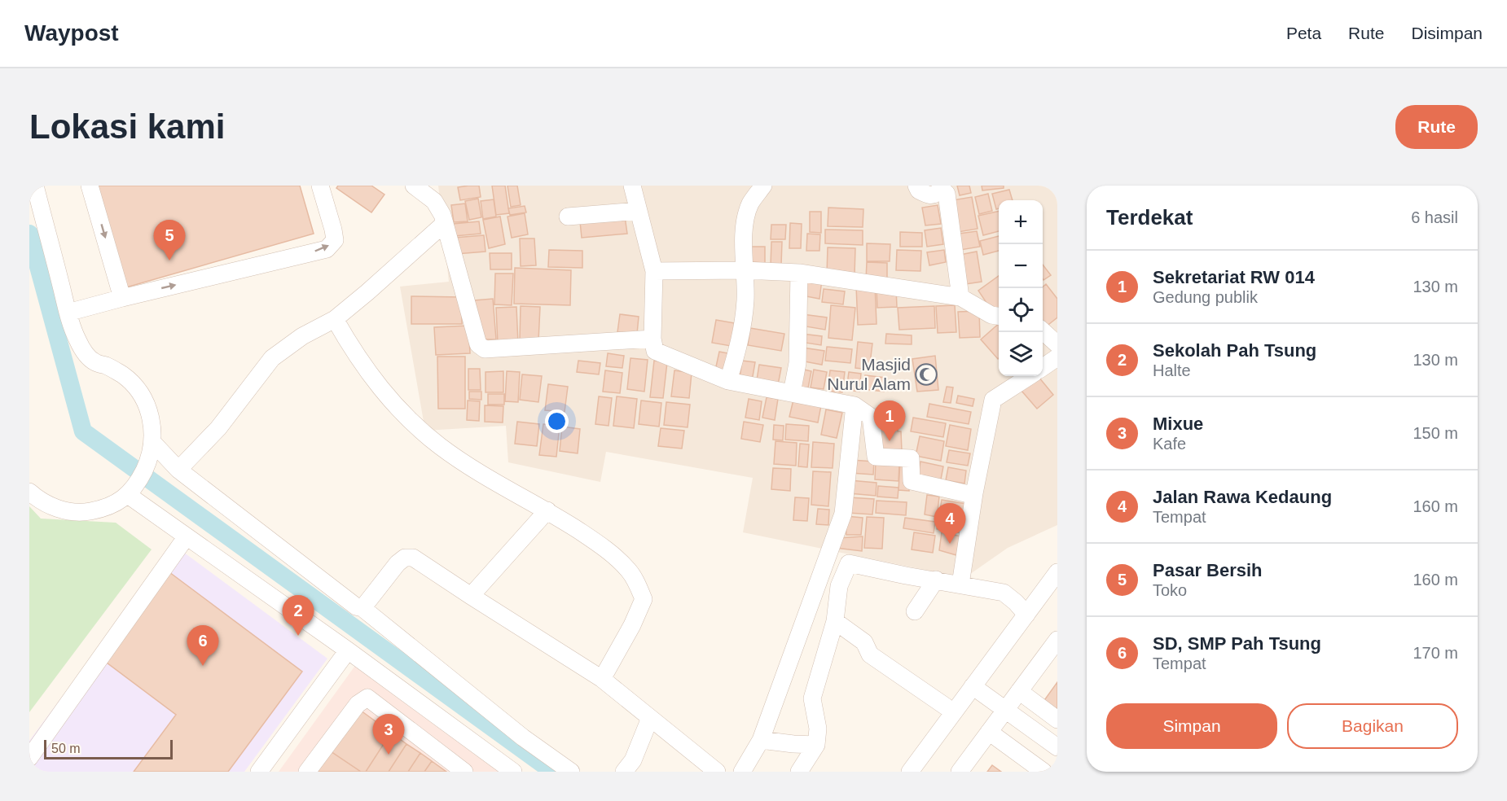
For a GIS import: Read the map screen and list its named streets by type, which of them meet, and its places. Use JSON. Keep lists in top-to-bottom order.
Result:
{
  "places": {
    "mosque": ["Masjid Nurul Alam"]
  },
  "scale_bar": "50 m",
  "page": {
    "header": "Waypost",
    "nav": ["Peta", "Rute", "Disimpan"],
    "buttons": [
      "Rute",
      ["Simpan", "Bagikan"]
    ],
    "title": "Lokasi kami",
    "heading": ["Terdekat", "6 hasil"],
    "map_buttons": ["+", "−"],
    "pins": [
      "5",
      "1",
      "4",
      "2",
      "6",
      "3"
    ],
    "list": [
      {
        "mark": "1",
        "name": "Sekretariat RW 014",
        "note": "Gedung publik",
        "value": "130 m"
      },
      {
        "mark": "2",
        "name": "Sekolah Pah Tsung",
        "note": "Halte",
        "value": "130 m"
      },
      {
        "mark": "3",
        "name": "Mixue",
        "note": "Kafe",
        "value": "150 m"
      },
      {
        "mark": "4",
        "name": "Jalan Rawa Kedaung",
        "note": "Tempat",
        "value": "160 m"
      },
      {
        "mark": "5",
        "name": "Pasar Bersih",
        "note": "Toko",
        "value": "160 m"
      },
      {
        "mark": "6",
        "name": "SD, SMP Pah Tsung",
        "note": "Tempat",
        "value": "170 m"
      }
    ],
    "scale": "50 m"
  }
}
